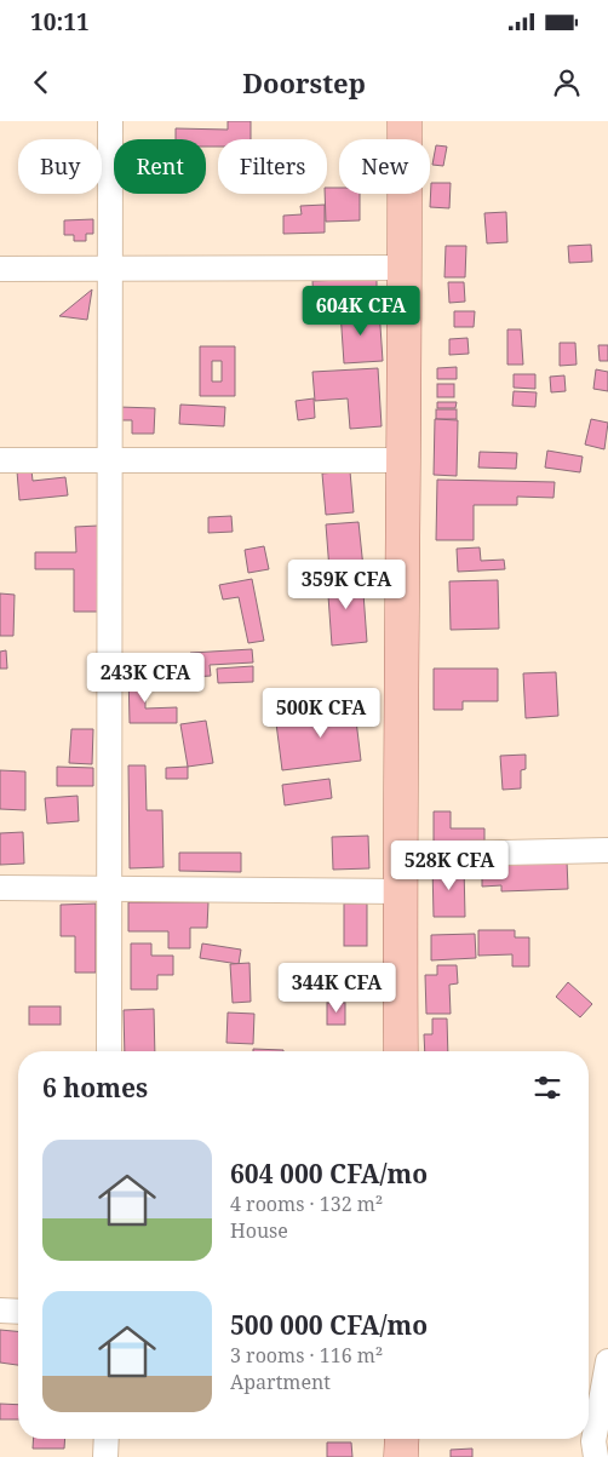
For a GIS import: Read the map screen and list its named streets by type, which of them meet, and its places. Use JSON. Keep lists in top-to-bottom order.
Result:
{
  "page": {
    "status": "10:11",
    "header": "Doorstep",
    "chip": [
      "Buy",
      "Rent",
      "Filters",
      "New"
    ],
    "price": [
      "604K CFA",
      "359K CFA",
      "243K CFA",
      "500K CFA",
      "528K CFA",
      "344K CFA"
    ],
    "heading": "6 homes",
    "list": [
      {
        "name": "604 000 CFA/mo",
        "note": "4 rooms · 132 m² · House"
      },
      {
        "name": "500 000 CFA/mo",
        "note": "3 rooms · 116 m² · Apartment"
      }
    ]
  }
}
